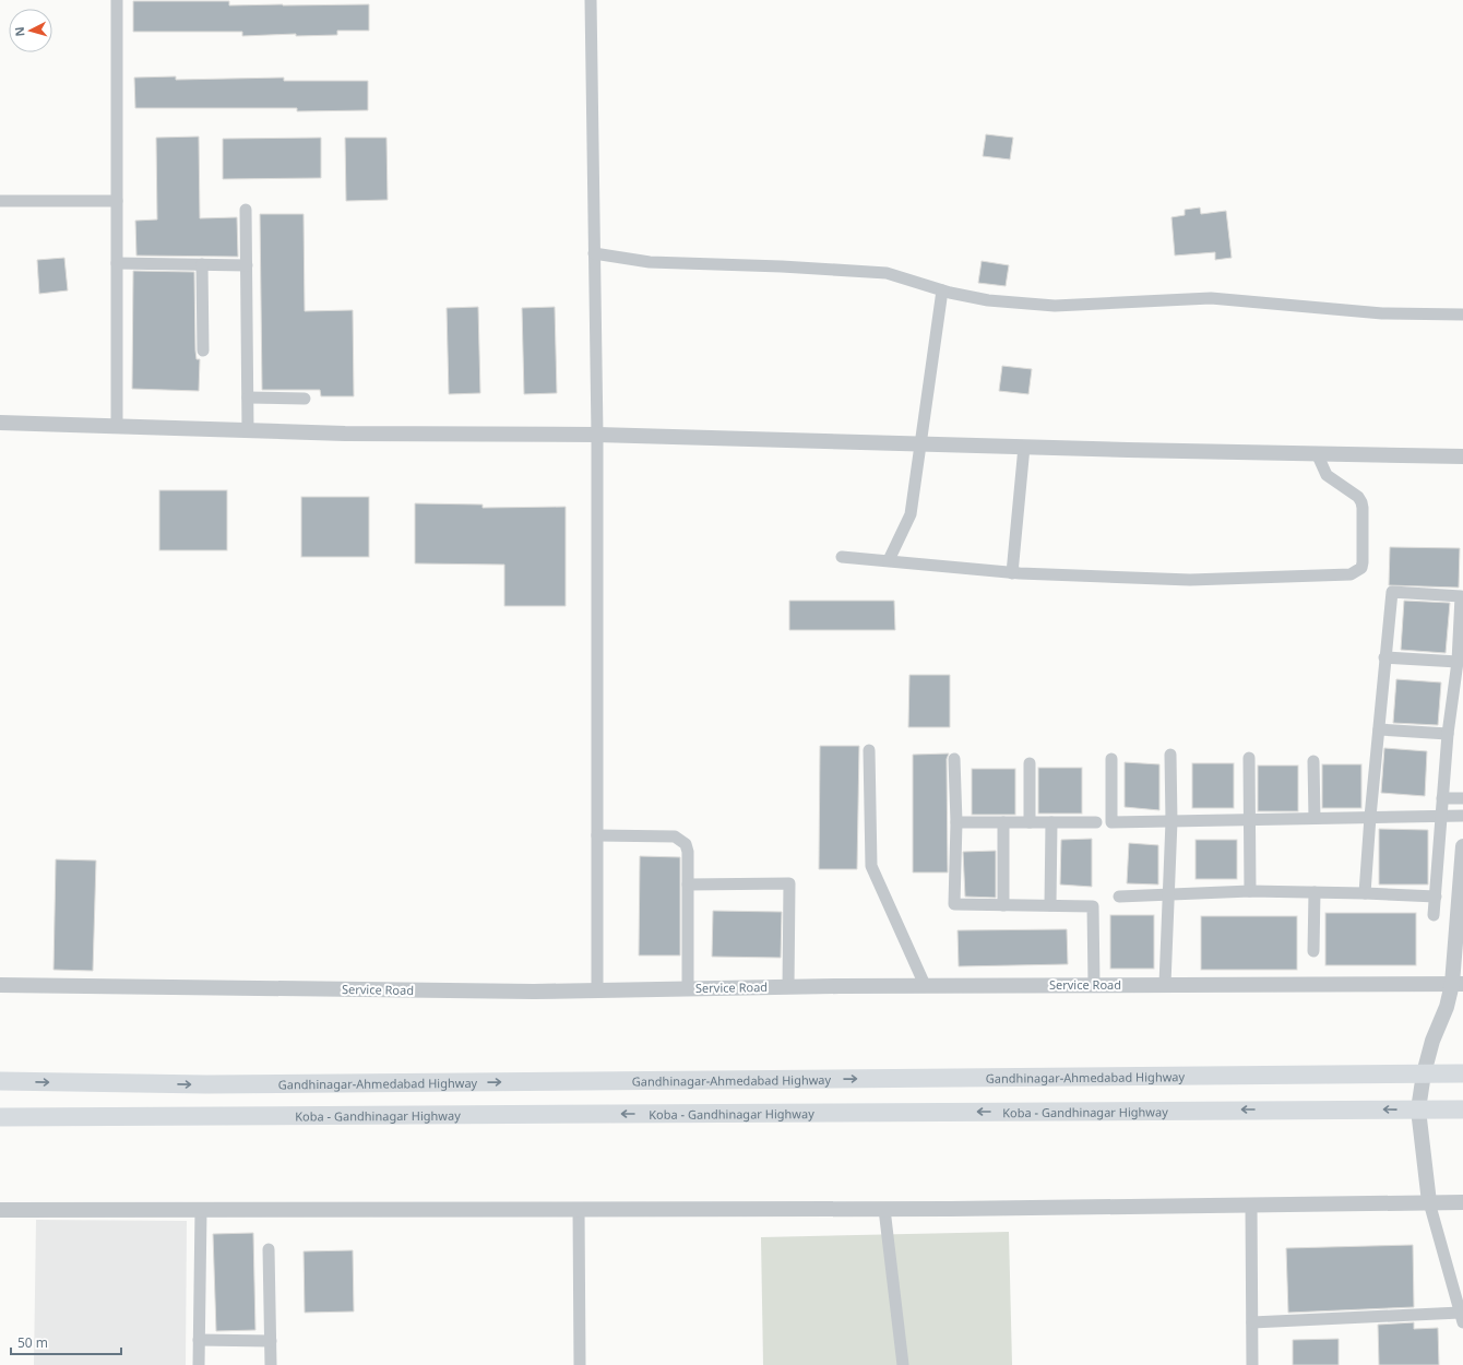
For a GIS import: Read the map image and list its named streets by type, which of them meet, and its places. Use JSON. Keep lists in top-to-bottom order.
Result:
{
  "streets": {
    "main road": ["Gandhinagar-Ahmedabad Highway", "Koba - Gandhinagar Highway"],
    "street": ["Service Road"]
  },
  "one_way": ["Gandhinagar-Ahmedabad Highway", "Koba - Gandhinagar Highway"],
  "scale_bar": "50 m",
  "north": "left"
}
